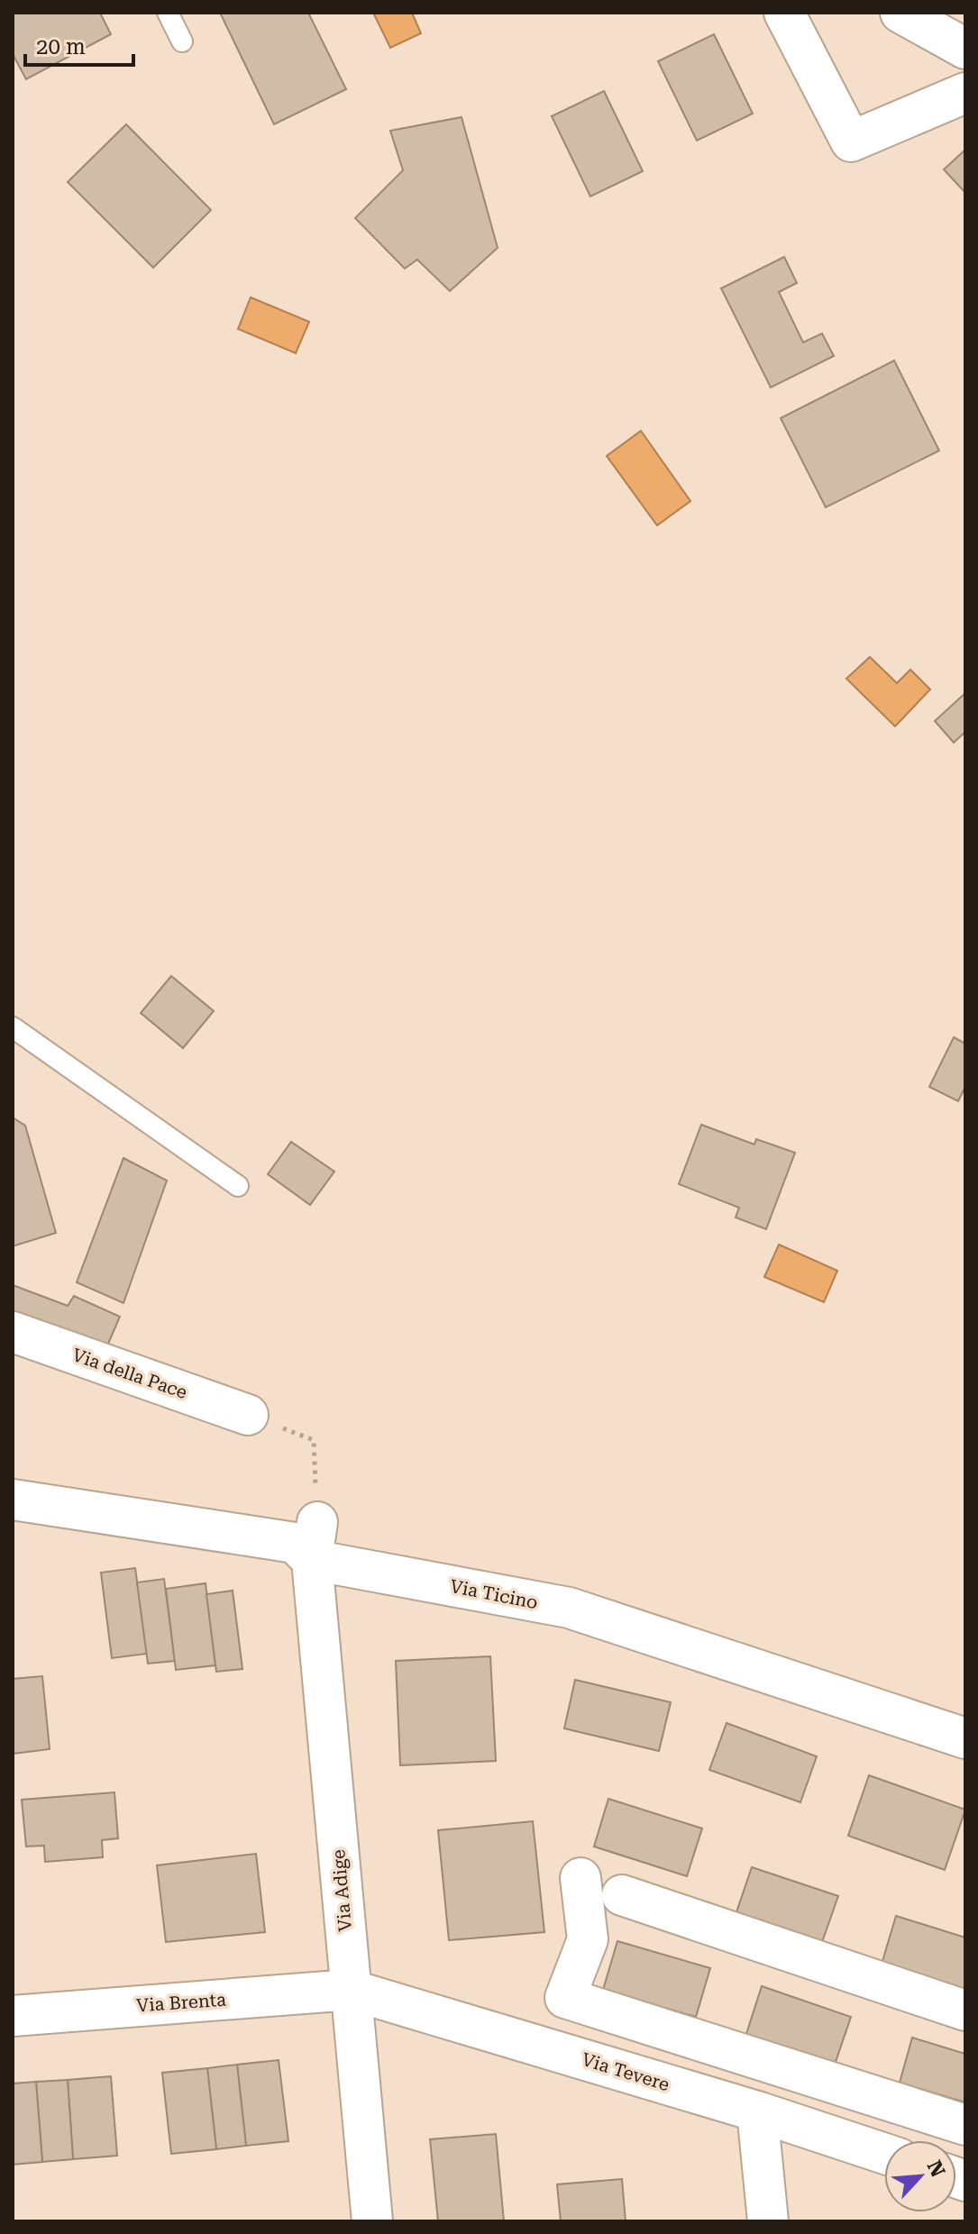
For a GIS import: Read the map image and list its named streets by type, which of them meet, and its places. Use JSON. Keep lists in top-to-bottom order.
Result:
{
  "streets": {
    "street": [
      "Via della Pace",
      "Via Ticino",
      "Via Adige",
      "Via Brenta",
      "Via Tevere"
    ]
  },
  "crossings": [
    ["Via Ticino", "Via Adige"],
    ["Via Adige", "Via Brenta"],
    ["Via Adige", "Via Tevere"],
    ["Via Brenta", "Via Tevere"]
  ],
  "scale_bar": "20 m",
  "north": "top right"
}
